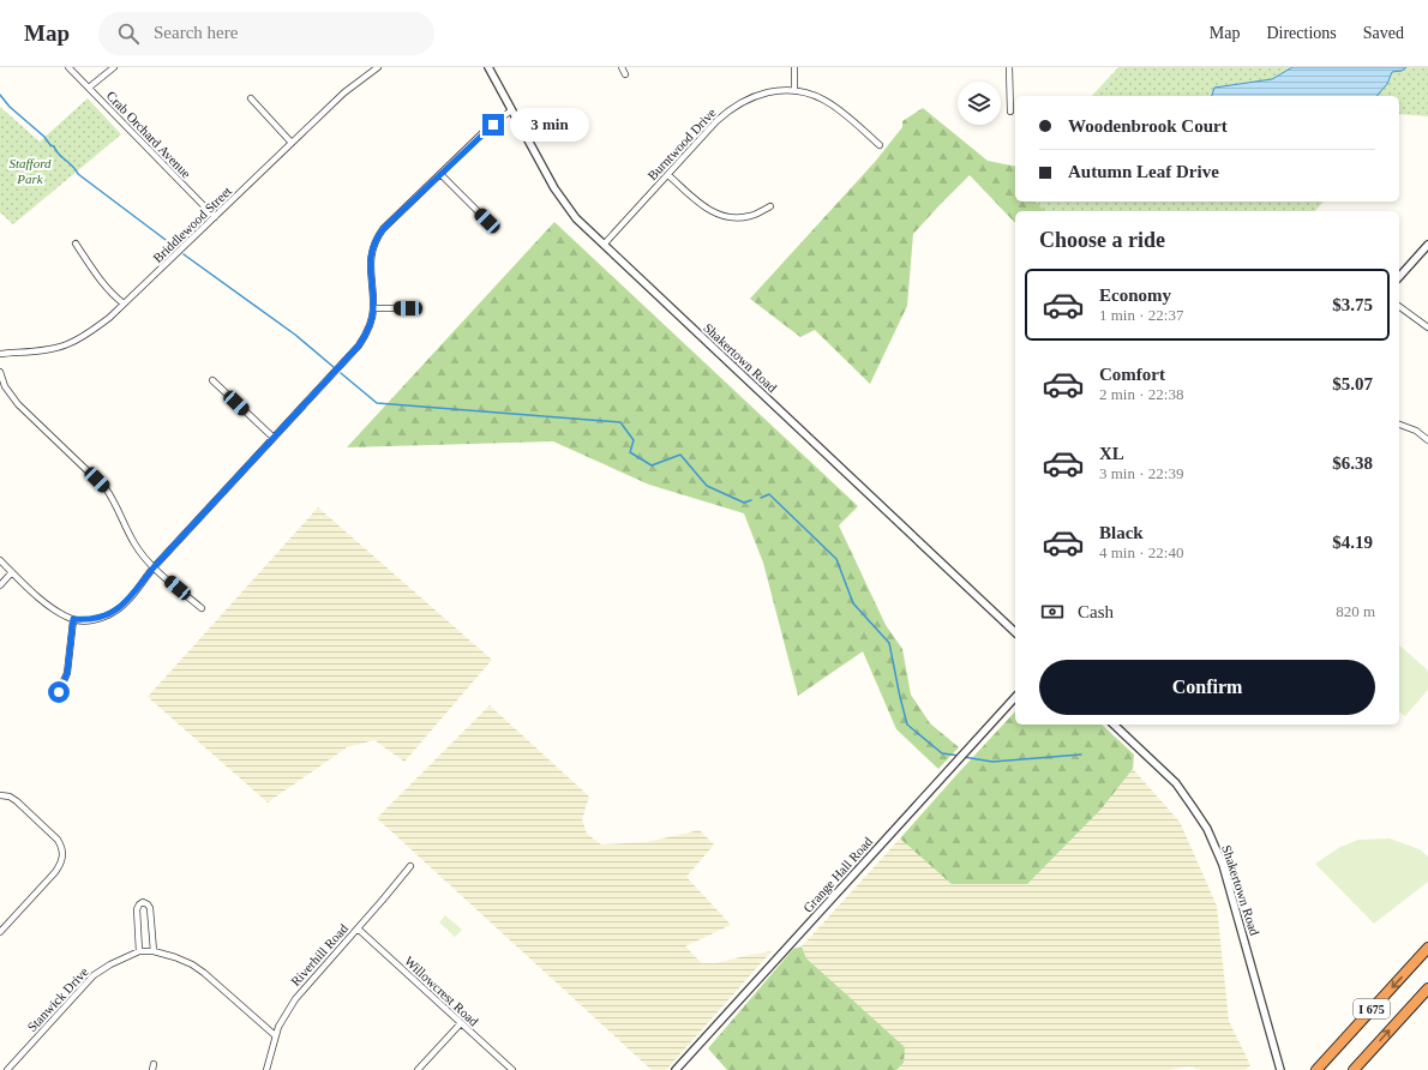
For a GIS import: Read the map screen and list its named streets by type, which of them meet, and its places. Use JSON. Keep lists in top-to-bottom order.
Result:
{
  "streets": {
    "highway": ["I 675"],
    "street": [
      "Crab Orchard Avenue",
      "Burntwood Drive",
      "Briddlewood Street",
      "Shakertown Road",
      "Grange Hall Road",
      "Riverhill Road",
      "Willowcrest Road",
      "Stanwick Drive"
    ]
  },
  "crossings": [
    ["Crab Orchard Avenue", "Briddlewood Street"],
    ["Burntwood Drive", "Shakertown Road"],
    ["Riverhill Road", "Willowcrest Road"],
    ["Riverhill Road", "Stanwick Drive"]
  ],
  "parks": ["Stafford Park"],
  "page": {
    "header": "Map",
    "search": "Search here",
    "nav": ["Map", "Directions", "Saved"],
    "banner": ["Woodenbrook Court", "Autumn Leaf Drive"],
    "bubble": "3 min",
    "heading": "Choose a ride",
    "list": [
      {
        "name": "Economy",
        "note": "1 min · 22:37",
        "value": "$3.75"
      },
      {
        "name": "Comfort",
        "note": "2 min · 22:38",
        "value": "$5.07"
      },
      {
        "name": "XL",
        "note": "3 min · 22:39",
        "value": "$6.38"
      },
      {
        "name": "Black",
        "note": "4 min · 22:40",
        "value": "$4.19"
      }
    ],
    "pay": ["Cash", "820 m"],
    "buttons": "Confirm"
  }
}
